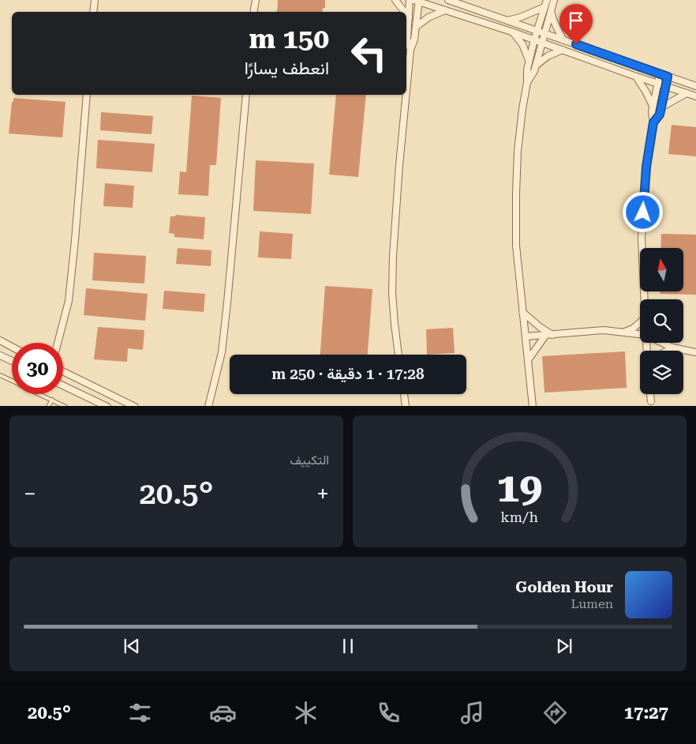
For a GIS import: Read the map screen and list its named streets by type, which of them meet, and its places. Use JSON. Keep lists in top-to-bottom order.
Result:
{
  "north": "top",
  "page": {
    "turn": ["150 m", "انعطف يسارًا"],
    "limit": "30",
    "trip": "17:28 · 1 دقيقة · 250 m",
    "tile": "التكييف",
    "heat": ["−", "20.5°", "+"],
    "song": ["Golden Hour", "Lumen"],
    "tabs": ["17:27", "20.5°"],
    "gauge": ["19", "km/h"]
  }
}
